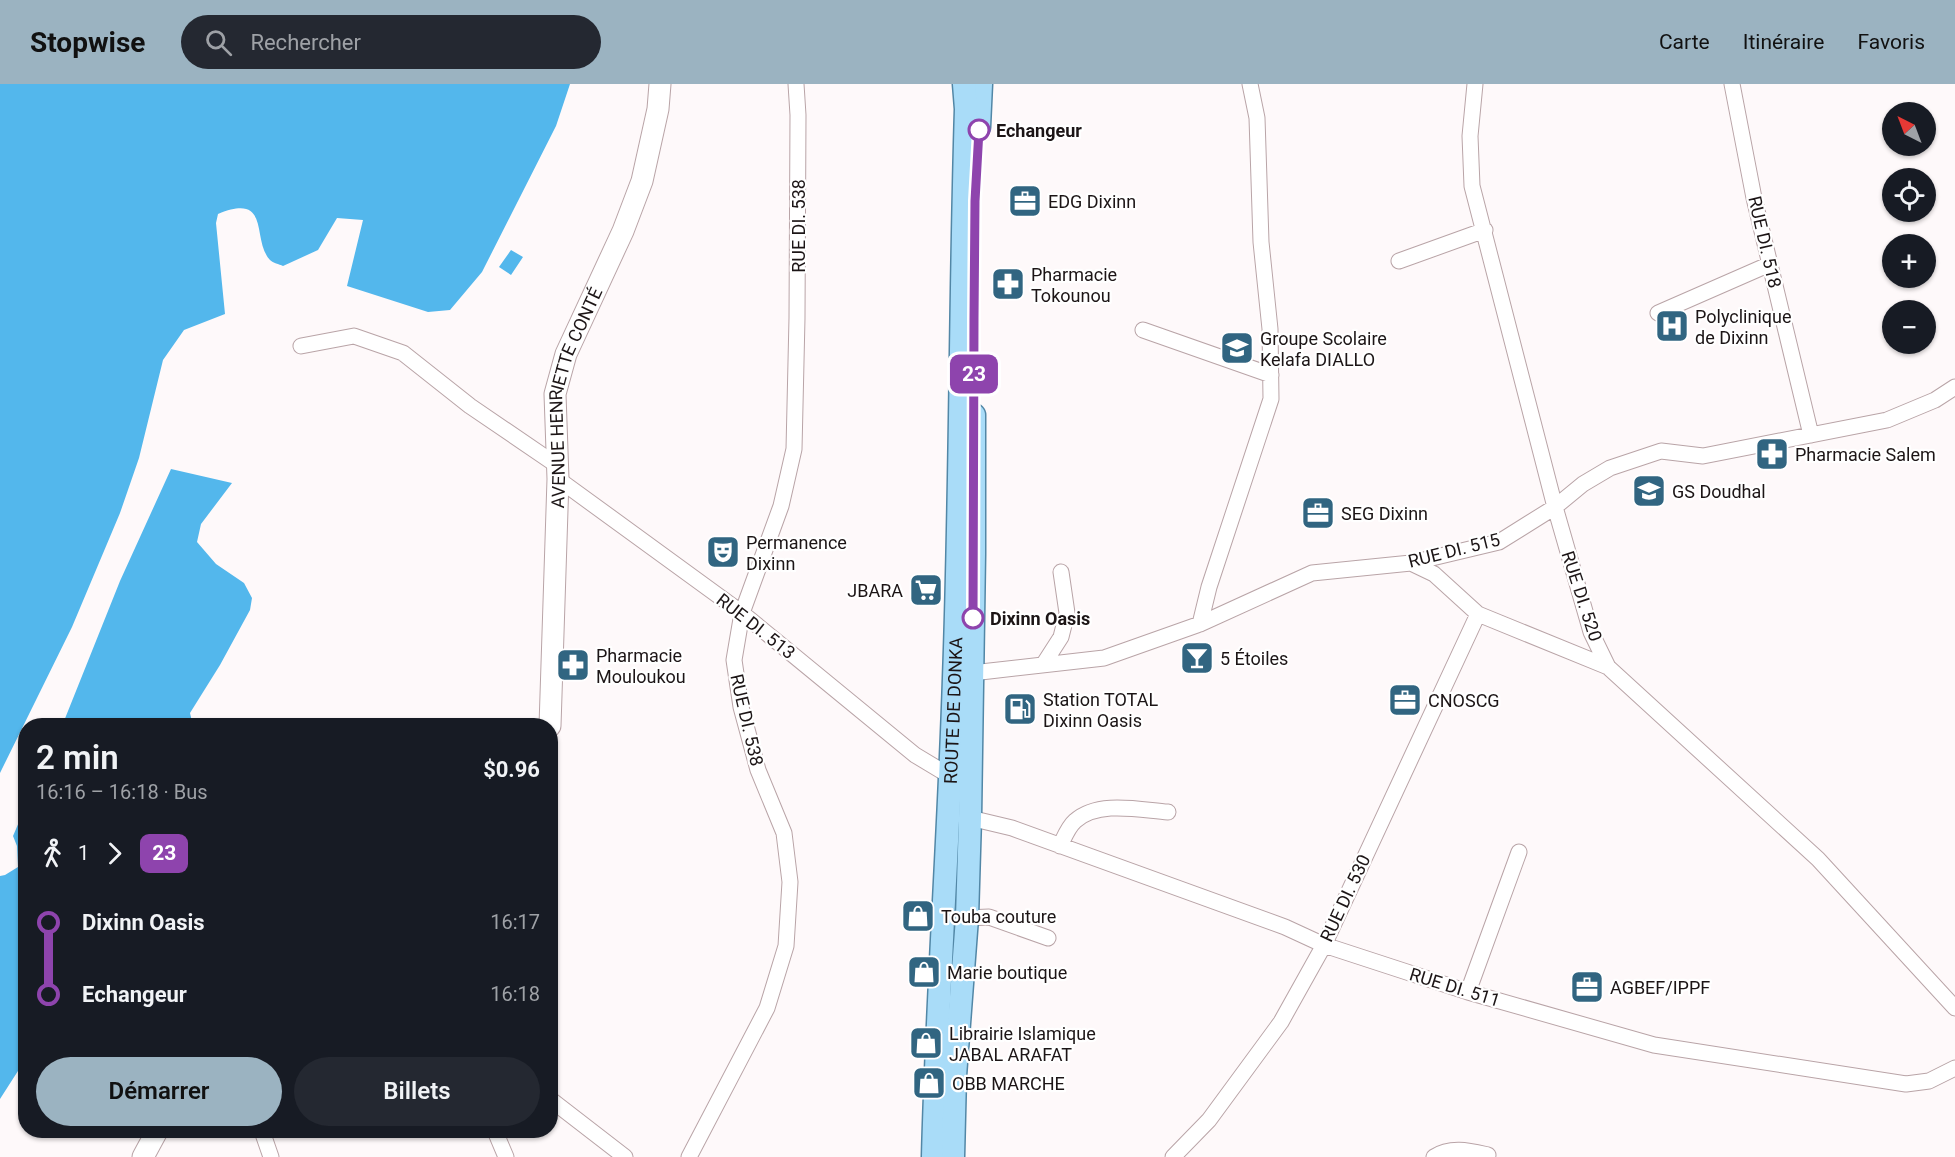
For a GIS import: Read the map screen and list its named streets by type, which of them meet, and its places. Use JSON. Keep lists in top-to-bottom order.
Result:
{
  "streets": {
    "main road": ["AVENUE HENRIETTE CONTÉ", "ROUTE DE DONKA"],
    "street": [
      "RUE DI. 538",
      "RUE DI. 518",
      "RUE DI. 515",
      "RUE DI. 520",
      "RUE DI. 513",
      "RUE DI. 530",
      "RUE DI. 511"
    ]
  },
  "crossings": [
    ["RUE DI. 538", "RUE DI. 513"],
    ["RUE DI. 518", "RUE DI. 515"],
    ["AVENUE HENRIETTE CONTÉ", "RUE DI. 513"],
    ["RUE DI. 515", "RUE DI. 520"],
    ["RUE DI. 515", "ROUTE DE DONKA"],
    ["RUE DI. 513", "ROUTE DE DONKA"],
    ["ROUTE DE DONKA", "RUE DI. 511"],
    ["RUE DI. 530", "RUE DI. 511"]
  ],
  "places": {
    "other": ["Echangeur", "Dixinn Oasis"],
    "office": [
      "EDG Dixinn",
      "SEG Dixinn",
      "CNOSCG",
      "AGBEF/IPPF"
    ],
    "pharmacy": ["Pharmacie Tokounou", "Pharmacie Salem", "Pharmacie Mouloukou"],
    "hospital": ["Polyclinique de Dixinn"],
    "school or university": ["Groupe Scolaire Kelafa DIALLO", "GS Doudhal"],
    "theatre": ["Permanence Dixinn"],
    "supermarket": ["JBARA"],
    "bar": ["5 Étoiles"],
    "fuel station": ["Station TOTAL Dixinn Oasis"],
    "shop": [
      "Touba couture",
      "Marie boutique",
      "Librairie Islamique JABAL ARAFAT",
      "OBB MARCHE"
    ]
  },
  "lines": ["bus line 23"],
  "north": "top left",
  "page": {
    "header": "Stopwise",
    "search": "Rechercher",
    "nav": ["Carte", "Itinéraire", "Favoris"],
    "on_map": "23",
    "map_buttons": ["+", "−"],
    "heading": ["2 min", "16:16 – 16:18 · Bus", "$0.96"],
    "legs": ["1", "23"],
    "list": [
      {
        "name": "Dixinn Oasis",
        "value": "16:17"
      },
      {
        "name": "Echangeur",
        "value": "16:18"
      }
    ],
    "buttons": ["Démarrer", "Billets"]
  }
}
